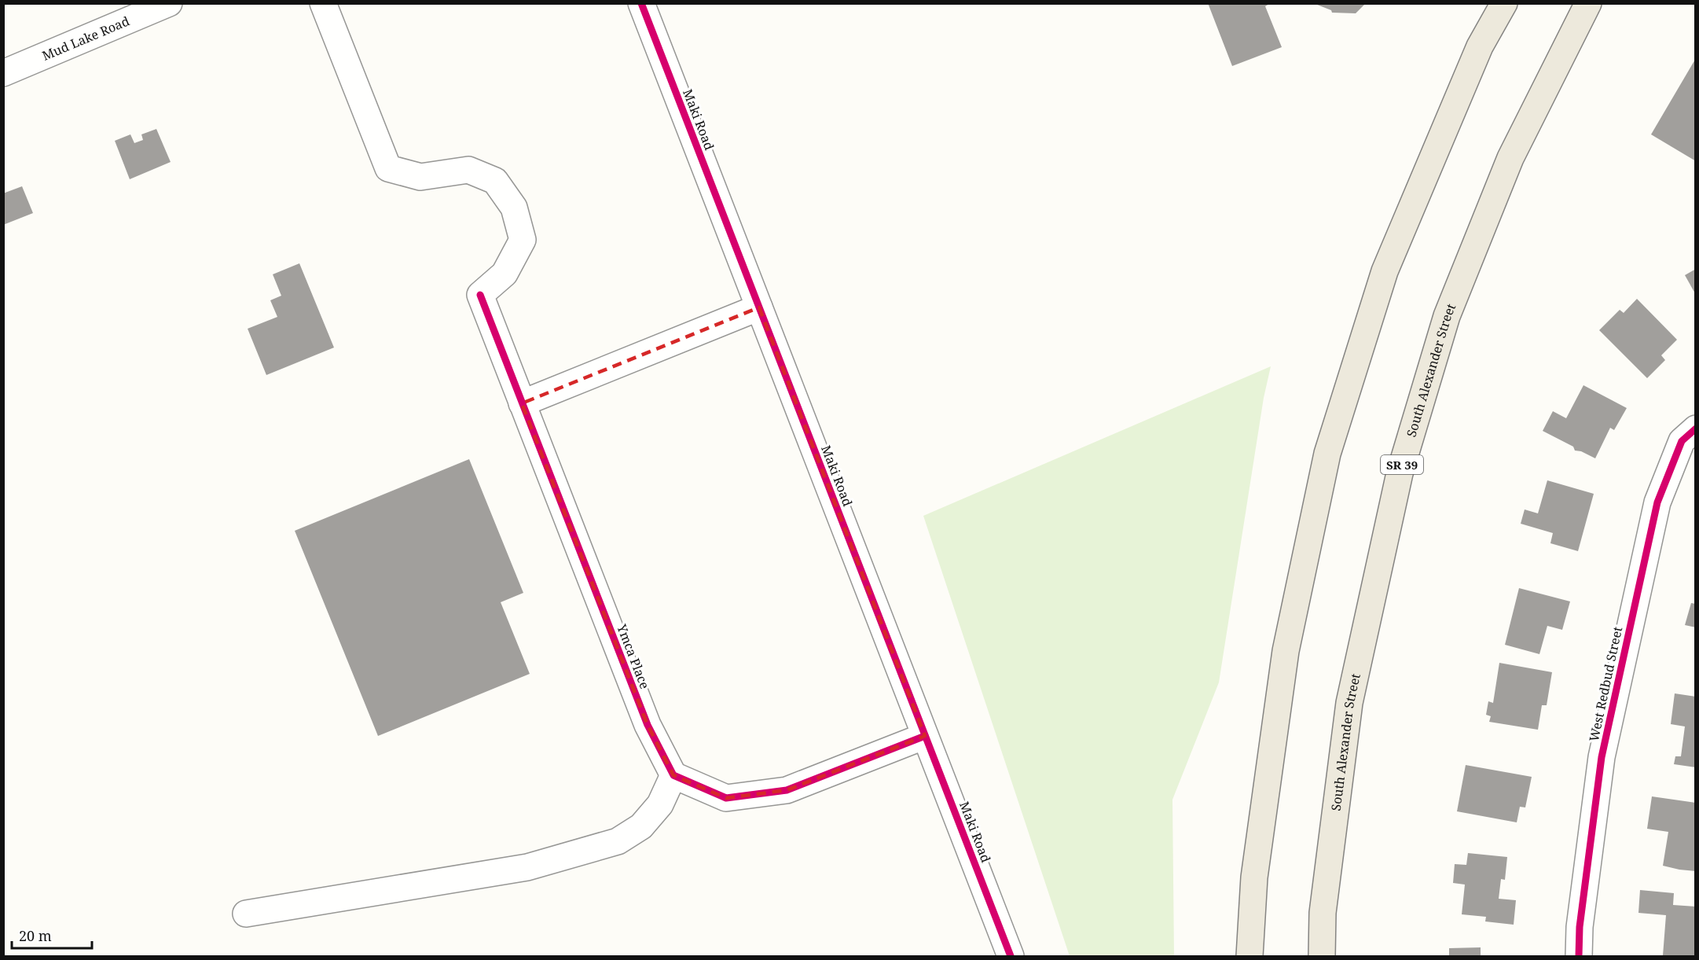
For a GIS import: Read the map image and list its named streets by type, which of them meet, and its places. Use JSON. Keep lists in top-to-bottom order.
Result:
{
  "streets": {
    "main road": ["South Alexander Street", "SR 39"],
    "street": [
      "Mud Lake Road",
      "Maki Road",
      "Ymca Place",
      "West Redbud Street"
    ]
  },
  "scale_bar": "20 m"
}
